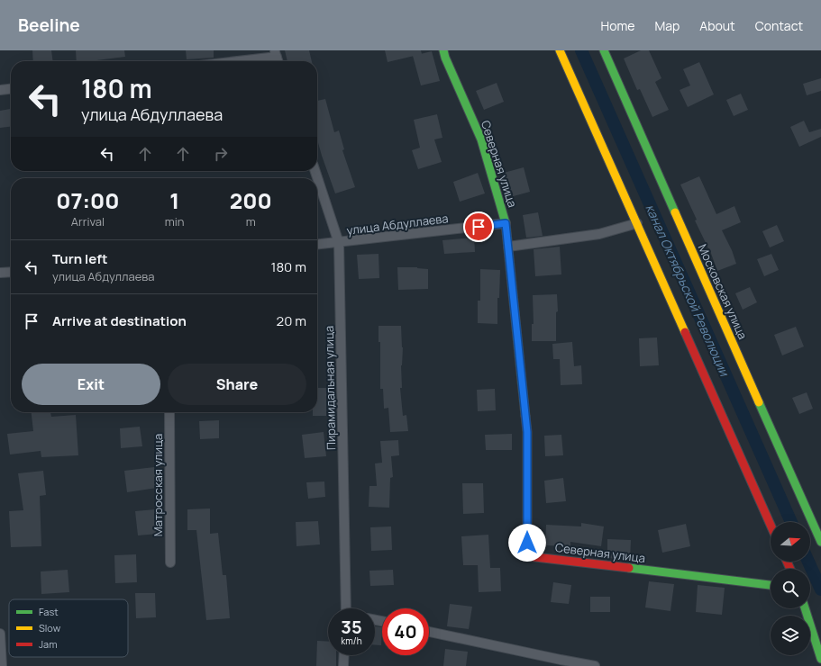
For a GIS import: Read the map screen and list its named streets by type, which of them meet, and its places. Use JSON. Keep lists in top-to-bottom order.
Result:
{
  "streets": {
    "main road": ["Северная улица", "Московская улица"],
    "street": ["улица Абдуллаева", "Пирамидальная улица", "Матросская улица"]
  },
  "crossings": [
    ["Северная улица", "улица Абдуллаева"],
    ["улица Абдуллаева", "Пирамидальная улица"]
  ],
  "water": ["канал Октябрьской Революции"],
  "legend": ["Fast", "Slow", "Jam"],
  "north": "right",
  "page": {
    "header": "Beeline",
    "nav": [
      "Home",
      "Map",
      "About",
      "Contact"
    ],
    "turn": ["180 m", "улица Абдуллаева"],
    "eta": [
      "07:00",
      "Arrival",
      "1",
      "min",
      "200",
      "m"
    ],
    "list": [
      {
        "name": "Turn left",
        "note": "улица Абдуллаева",
        "value": "180 m"
      },
      {
        "name": "Arrive at destination",
        "value": "20 m"
      }
    ],
    "buttons": ["Exit", "Share"],
    "speed": "35 km/h",
    "limit": "40"
  }
}
